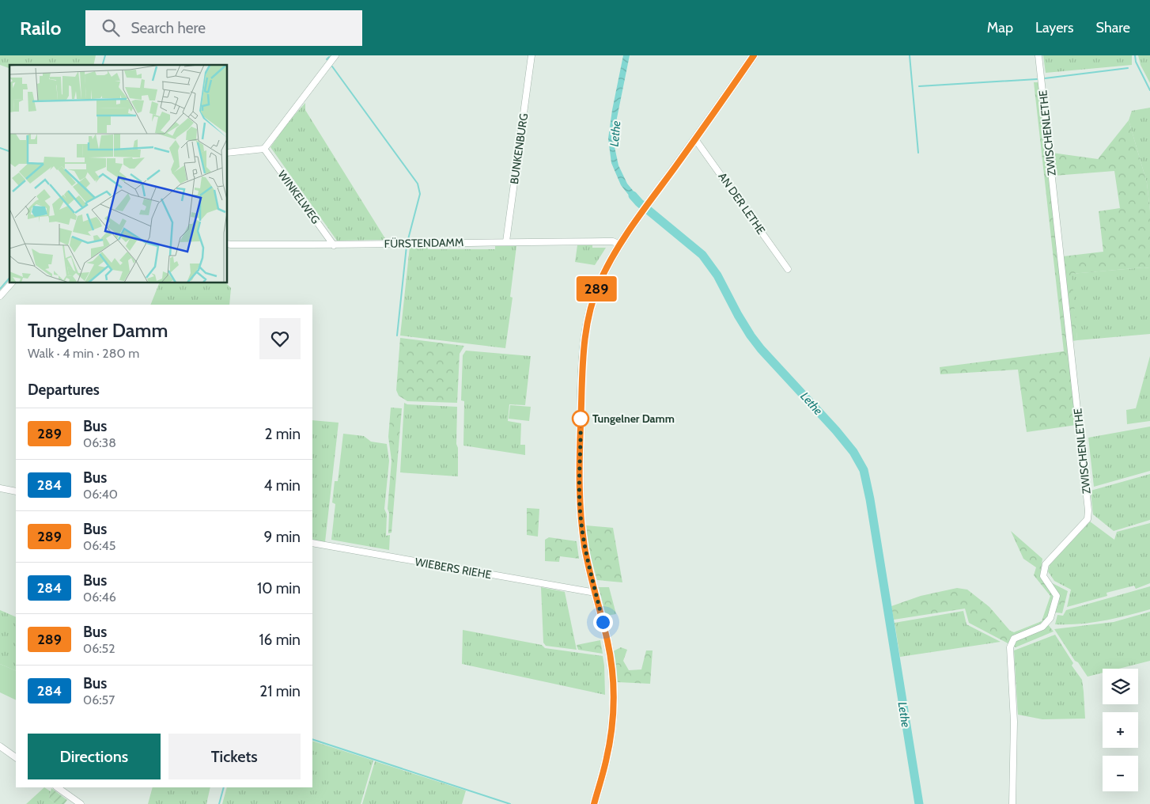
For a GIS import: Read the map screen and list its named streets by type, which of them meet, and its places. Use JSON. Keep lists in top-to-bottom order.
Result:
{
  "streets": {
    "street": [
      "ZWISCHENLETHE",
      "BUNKENBURG",
      "WINKELWEG",
      "AN DER LETHE",
      "FÜRSTENDAMM",
      "WIEBERS RIEHE"
    ]
  },
  "crossings": [
    ["BUNKENBURG", "FÜRSTENDAMM"],
    ["WINKELWEG", "FÜRSTENDAMM"]
  ],
  "water": ["Lethe"],
  "places": ["Tungelner Damm"],
  "lines": ["bus line 289"],
  "page": {
    "header": "Railo",
    "search": "Search here",
    "nav": ["Map", "Layers", "Share"],
    "on_map": "289",
    "heading": [
      ["Tungelner Damm", "Walk · 4 min · 280 m"],
      "Departures"
    ],
    "list": [
      {
        "mark": "289",
        "name": "Bus",
        "note": "06:38",
        "value": "2 min"
      },
      {
        "mark": "284",
        "name": "Bus",
        "note": "06:40",
        "value": "4 min"
      },
      {
        "mark": "289",
        "name": "Bus",
        "note": "06:45",
        "value": "9 min"
      },
      {
        "mark": "284",
        "name": "Bus",
        "note": "06:46",
        "value": "10 min"
      },
      {
        "mark": "289",
        "name": "Bus",
        "note": "06:52",
        "value": "16 min"
      },
      {
        "mark": "284",
        "name": "Bus",
        "note": "06:57",
        "value": "21 min"
      }
    ],
    "map_buttons": ["+", "−"],
    "buttons": ["Directions", "Tickets"]
  }
}
